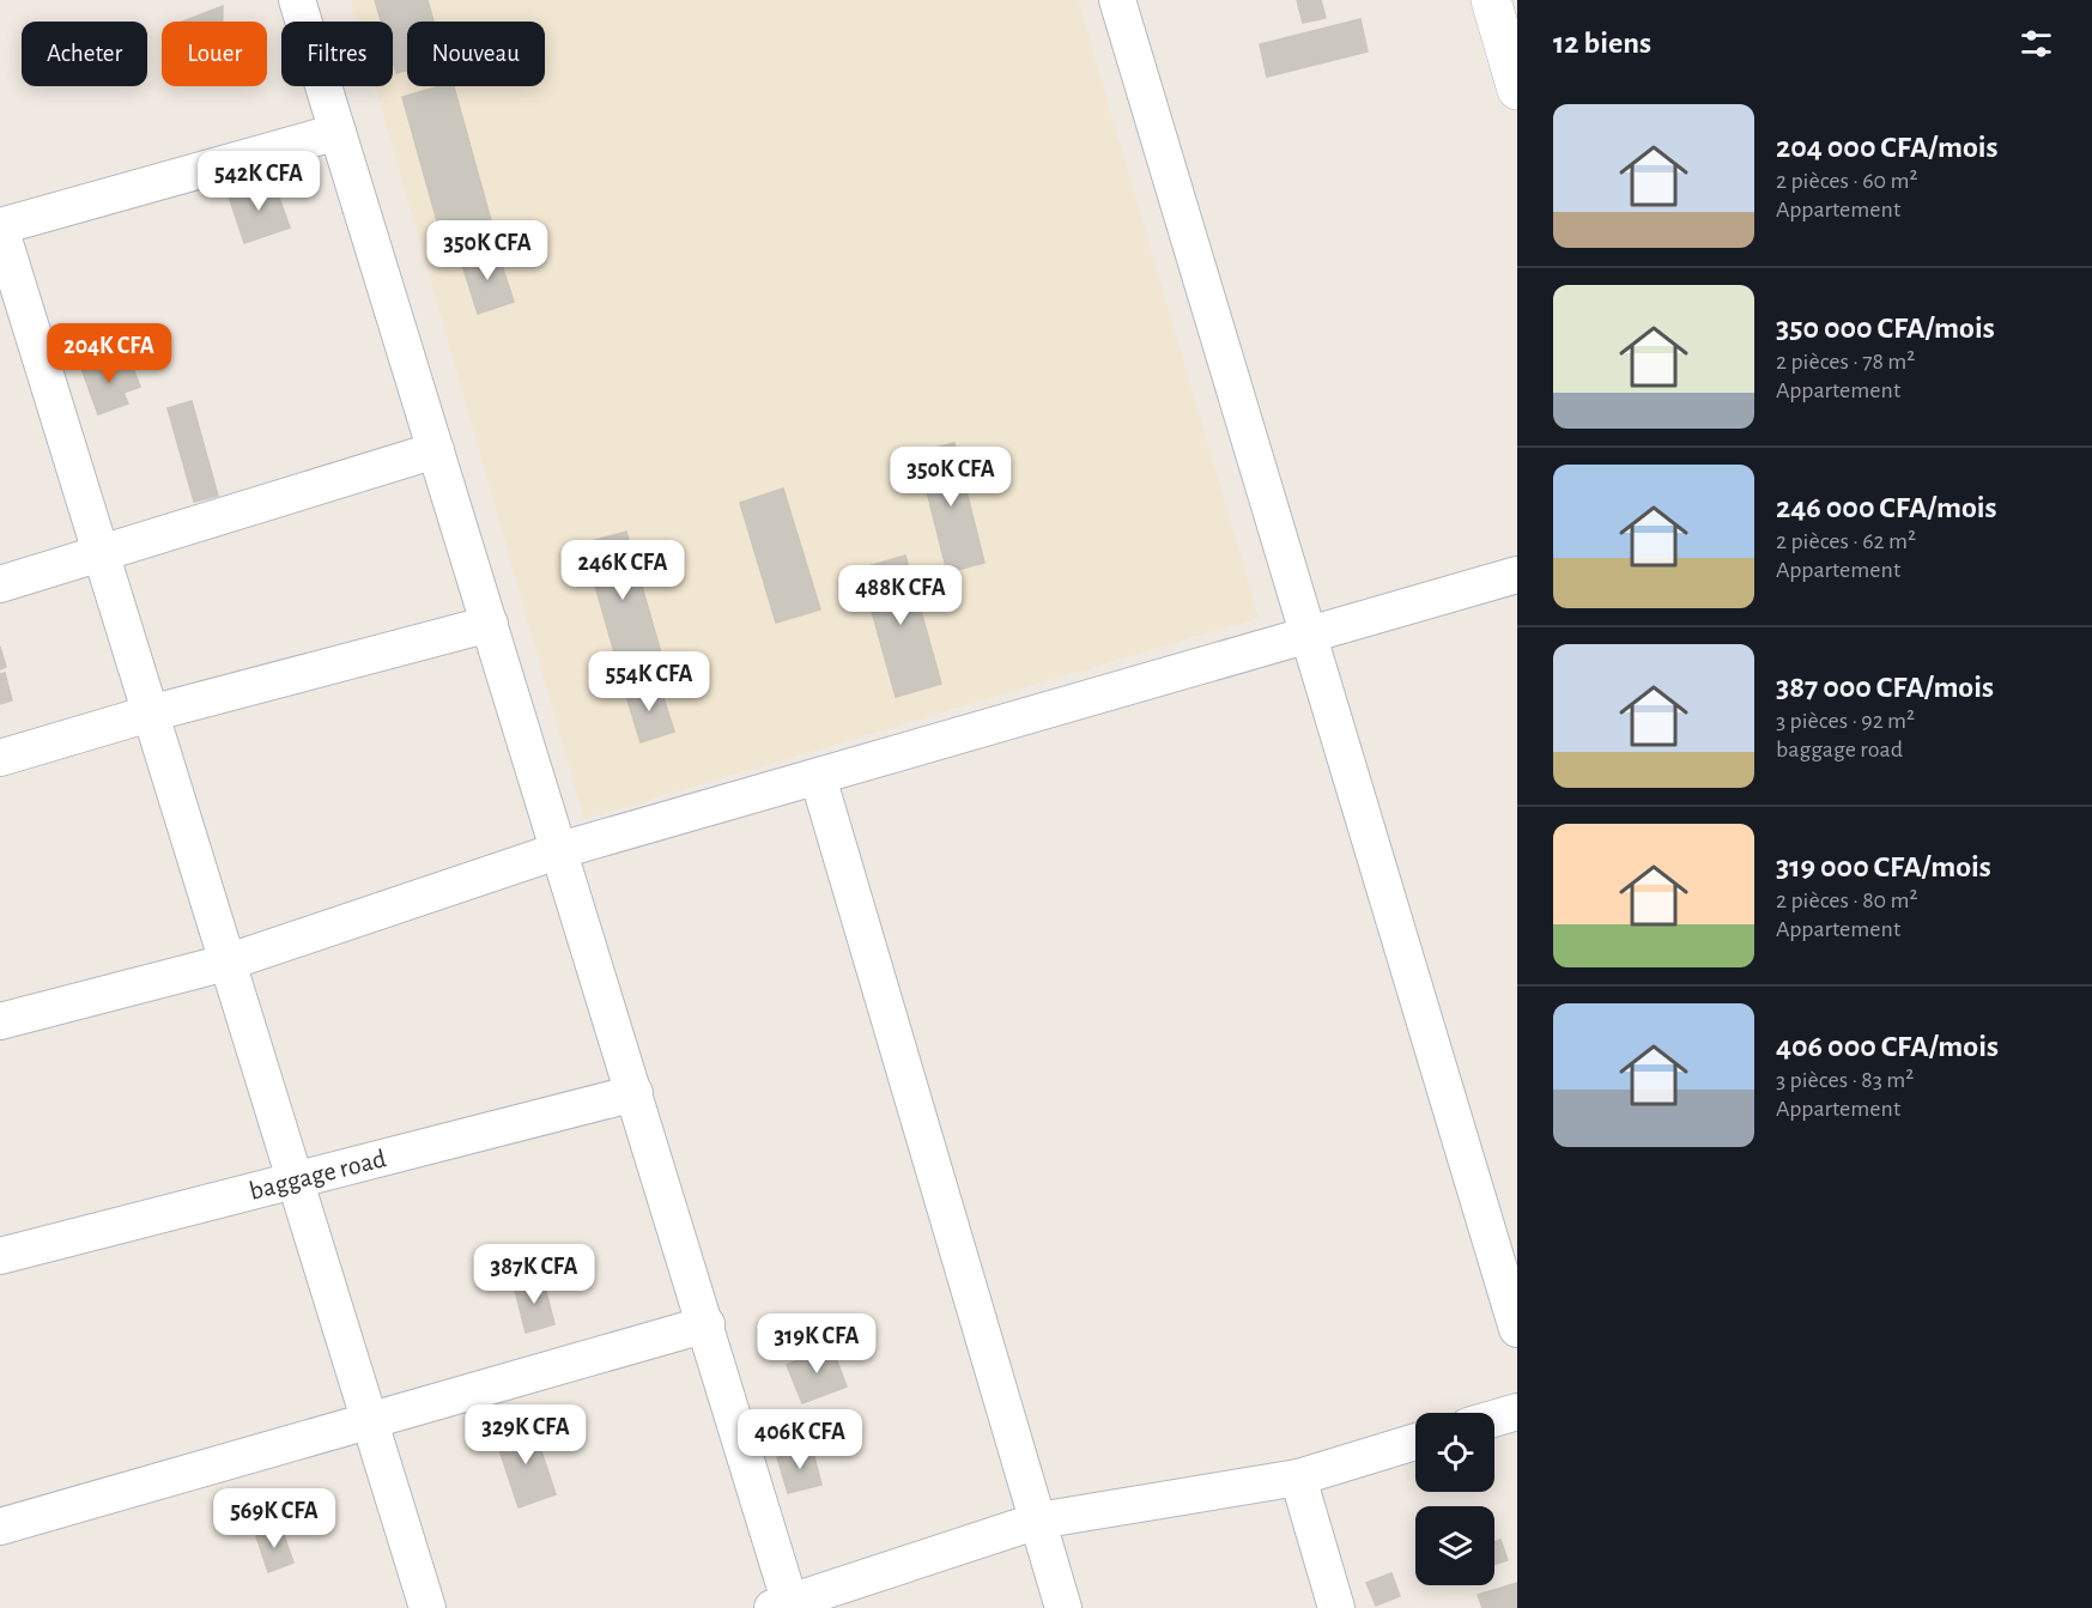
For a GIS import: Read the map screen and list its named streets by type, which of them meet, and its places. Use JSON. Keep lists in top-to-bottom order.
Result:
{
  "streets": {
    "street": ["baggage road"]
  },
  "page": {
    "heading": "12 biens",
    "chip": [
      "Acheter",
      "Louer",
      "Filtres",
      "Nouveau"
    ],
    "list": [
      {
        "name": "204 000 CFA/mois",
        "note": "2 pièces · 60 m² · Appartement"
      },
      {
        "name": "350 000 CFA/mois",
        "note": "2 pièces · 78 m² · Appartement"
      },
      {
        "name": "246 000 CFA/mois",
        "note": "2 pièces · 62 m² · Appartement"
      },
      {
        "name": "387 000 CFA/mois",
        "note": "3 pièces · 92 m² · baggage road"
      },
      {
        "name": "319 000 CFA/mois",
        "note": "2 pièces · 80 m² · Appartement"
      },
      {
        "name": "406 000 CFA/mois",
        "note": "3 pièces · 83 m² · Appartement"
      }
    ],
    "price": [
      "542K CFA",
      "350K CFA",
      "204K CFA",
      "350K CFA",
      "246K CFA",
      "488K CFA",
      "554K CFA",
      "387K CFA",
      "319K CFA",
      "329K CFA",
      "406K CFA",
      "569K CFA"
    ]
  }
}
